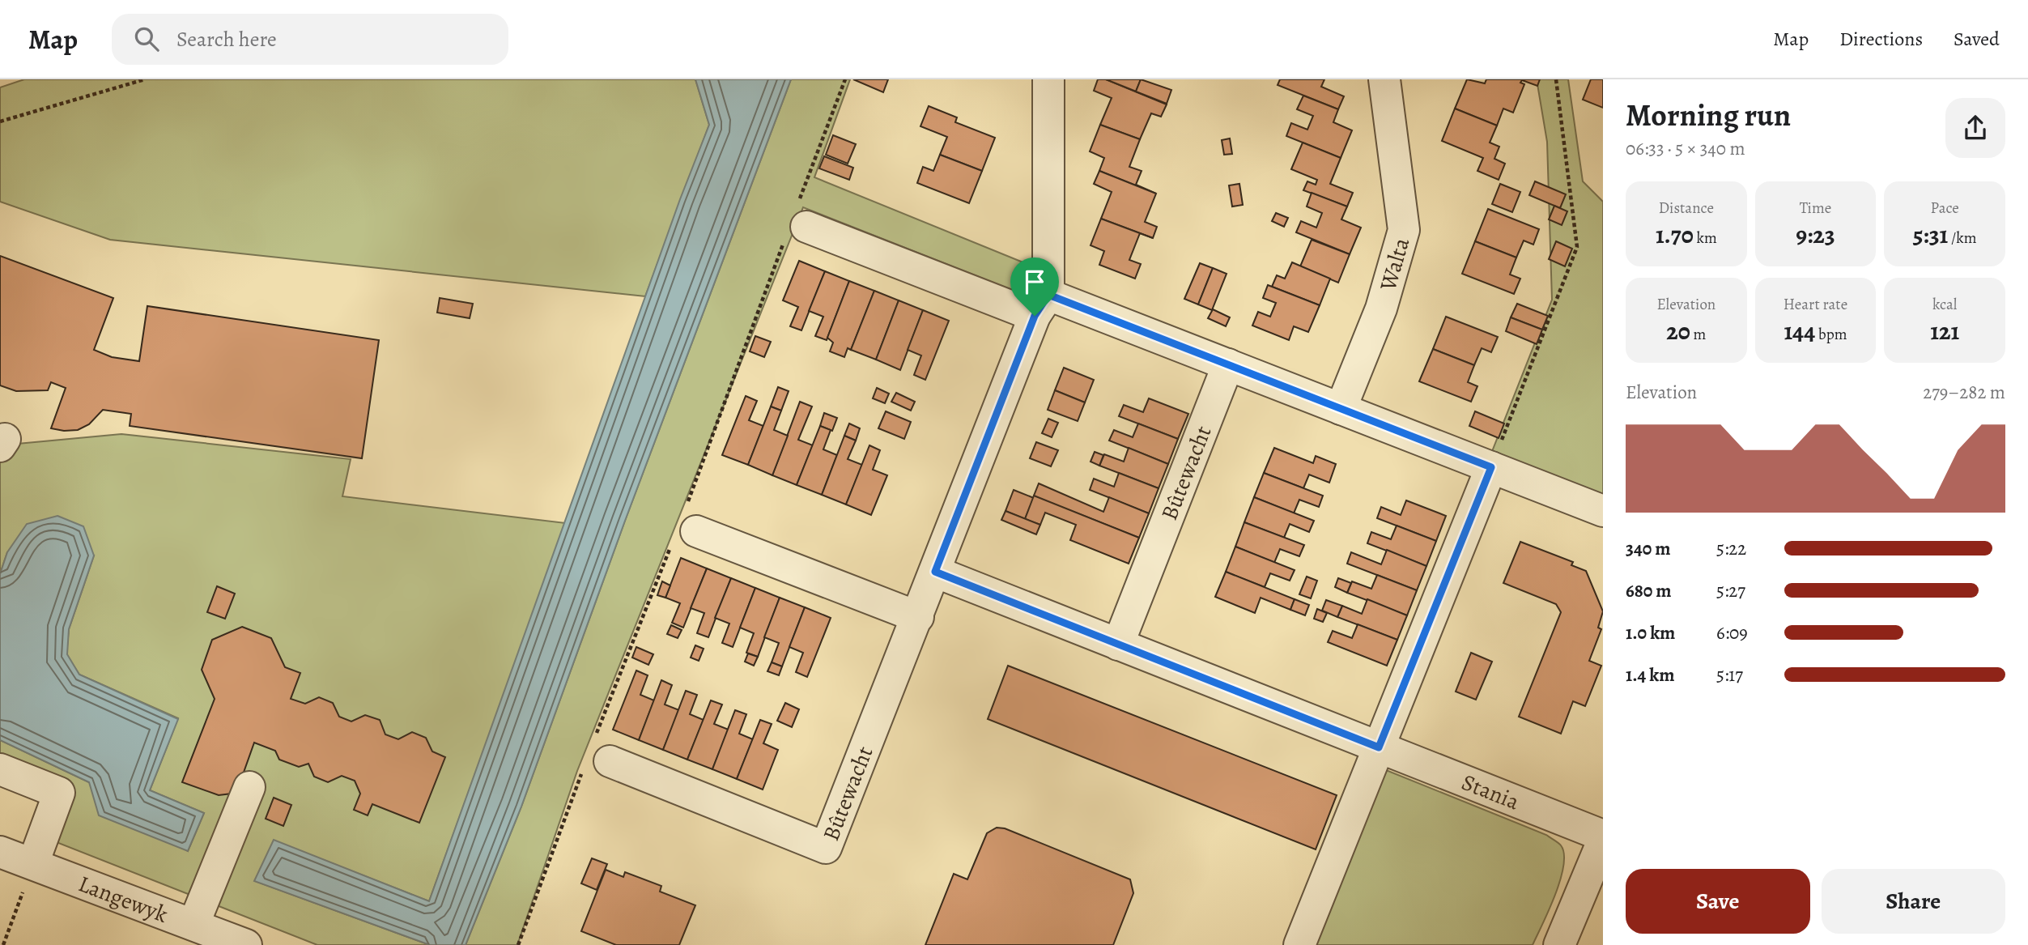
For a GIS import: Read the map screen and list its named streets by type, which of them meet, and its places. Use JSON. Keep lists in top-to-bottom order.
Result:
{
  "streets": {
    "street": [
      "Walta",
      "Bûtewacht",
      "Stania",
      "Langewyk"
    ]
  },
  "crossings": [
    ["Bûtewacht", "Stania"]
  ],
  "page": {
    "header": "Map",
    "search": "Search here",
    "nav": ["Map", "Directions", "Saved"],
    "heading": ["Morning run", "06:33 · 5 × 340 m"],
    "stats": [
      ["Distance", "1.70 km"],
      ["Time", "9:23"],
      ["Pace", "5:31 /km"],
      ["Elevation", "20 m"],
      ["Heart rate", "144 bpm"],
      ["kcal", "121"]
    ],
    "chart": ["Elevation", "279–282 m"],
    "list": [
      {
        "name": "340 m",
        "note": "5:22"
      },
      {
        "name": "680 m",
        "note": "5:27"
      },
      {
        "name": "1.0 km",
        "note": "6:09"
      },
      {
        "name": "1.4 km",
        "note": "5:17"
      }
    ],
    "buttons": ["Save", "Share"]
  }
}
